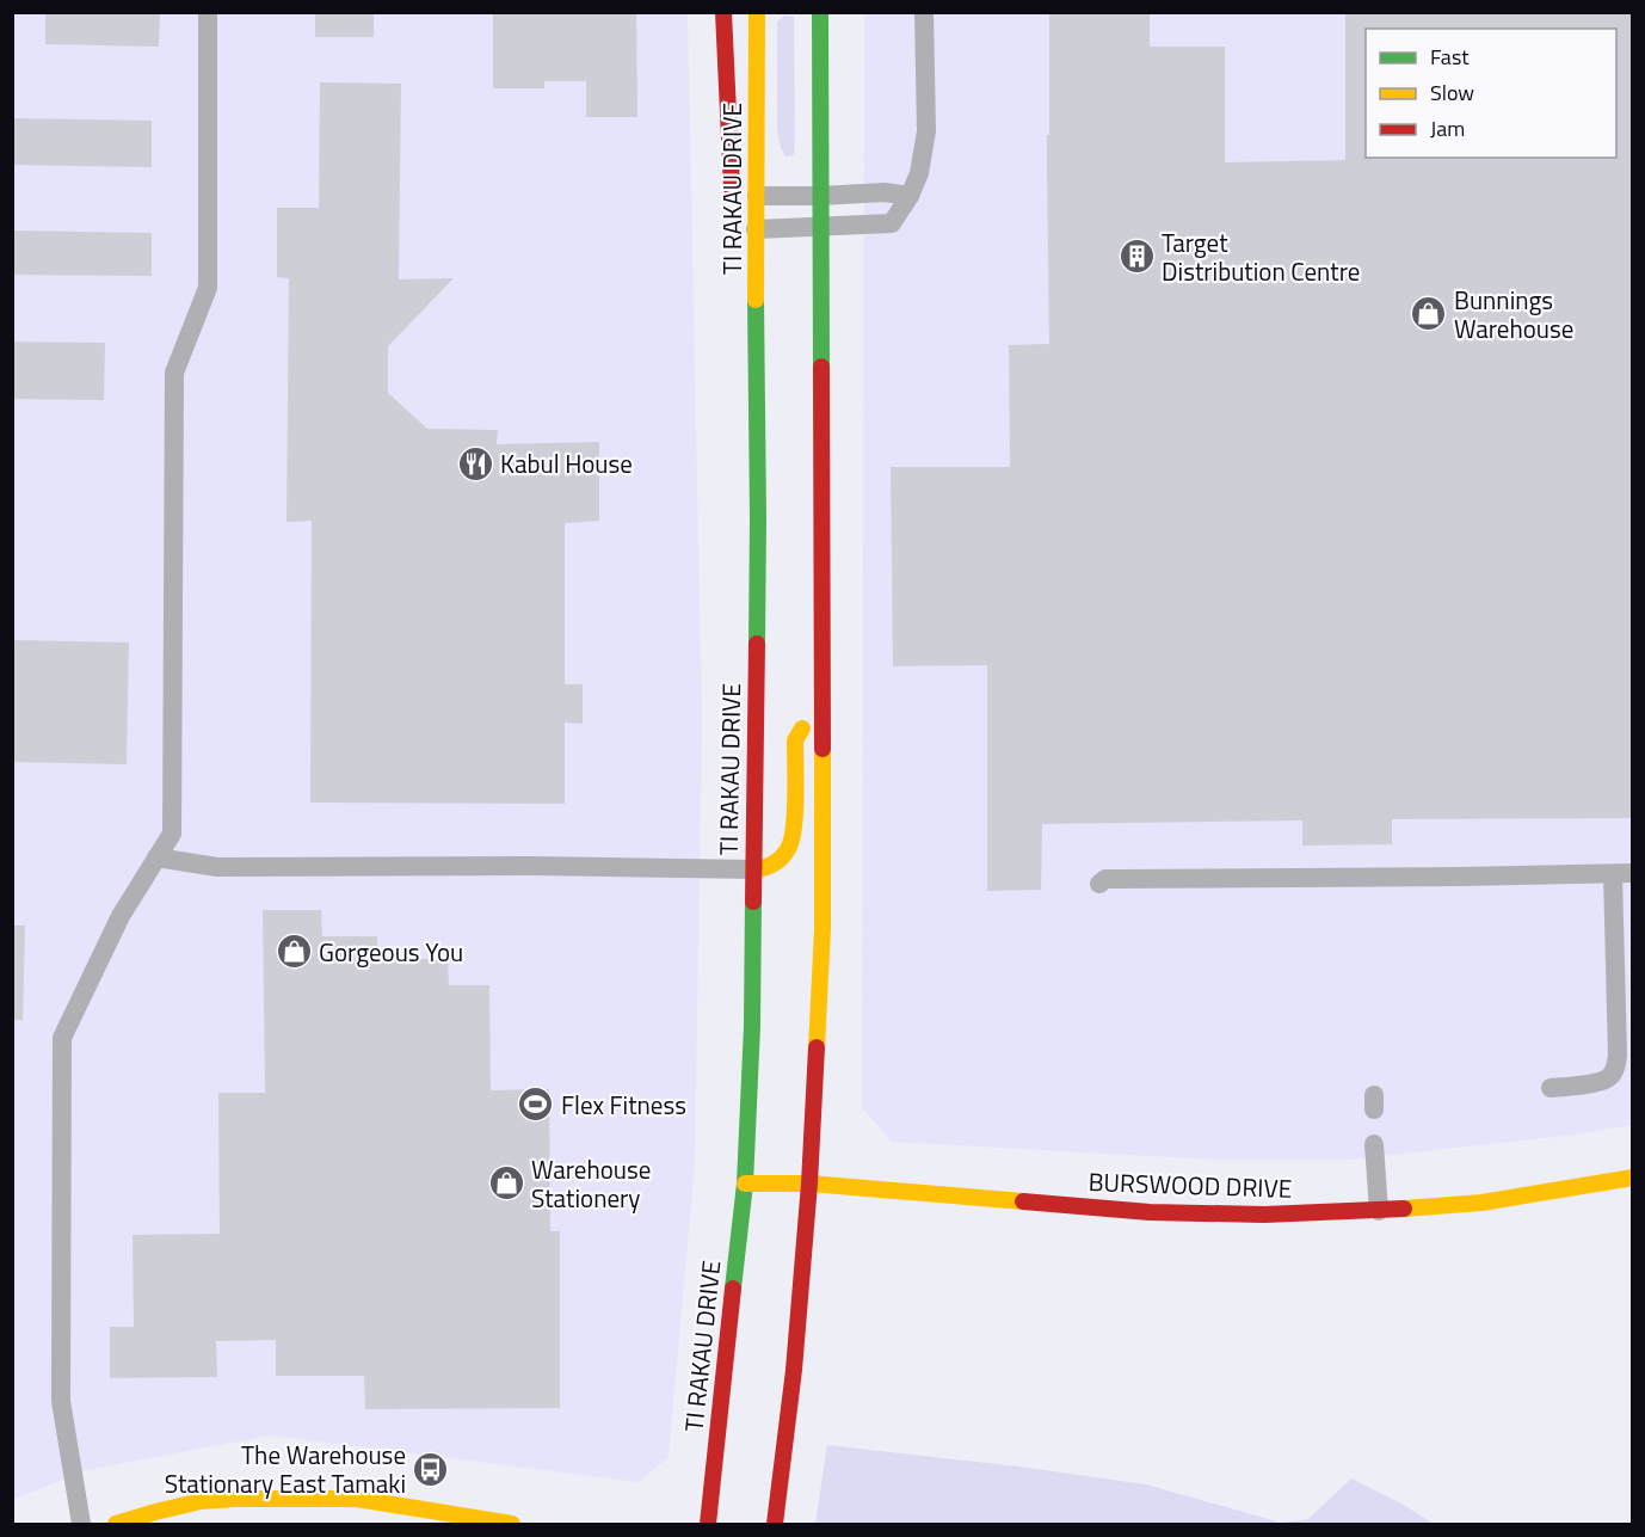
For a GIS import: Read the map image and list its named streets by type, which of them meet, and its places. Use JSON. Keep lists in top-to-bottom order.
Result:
{
  "streets": {
    "main road": ["TI RAKAU DRIVE", "BURSWOOD DRIVE"]
  },
  "crossings": [
    ["TI RAKAU DRIVE", "BURSWOOD DRIVE"]
  ],
  "places": {
    "building": ["Target Distribution Centre"],
    "shop": ["Bunnings Warehouse", "Gorgeous You", "Warehouse Stationery"],
    "restaurant": ["Kabul House"],
    "sports": ["Flex Fitness"],
    "bus stop": ["The Warehouse Stationary East Tamaki"]
  },
  "legend": ["Fast", "Slow", "Jam"]
}
